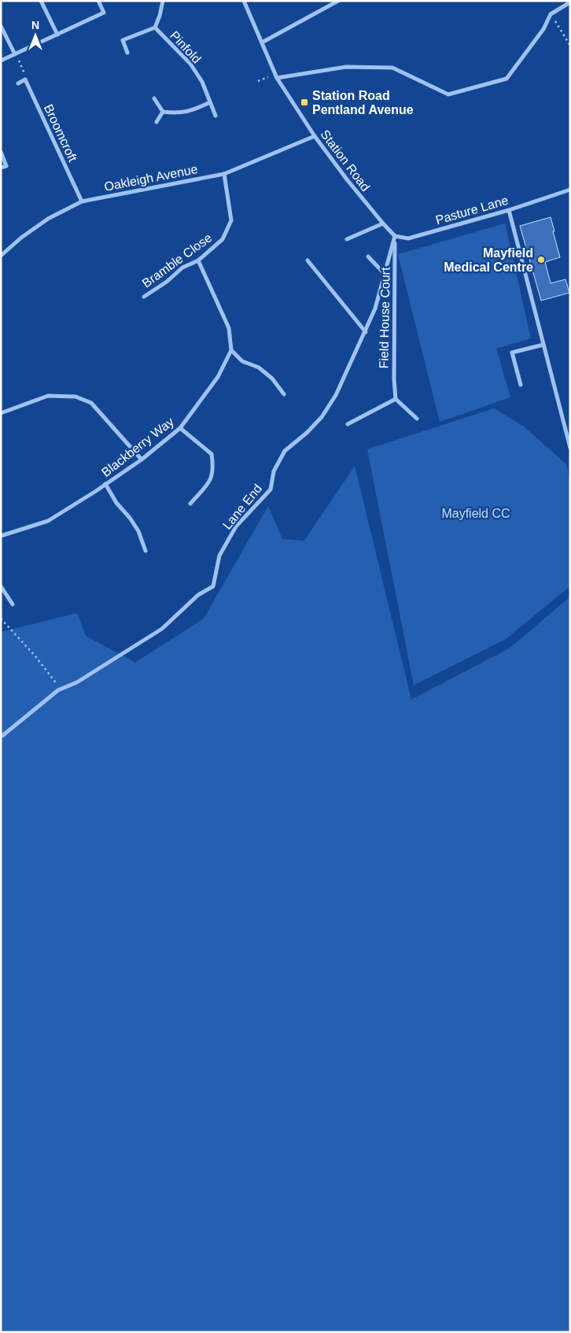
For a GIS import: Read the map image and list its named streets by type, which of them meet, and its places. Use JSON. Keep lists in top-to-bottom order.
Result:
{
  "streets": {
    "street": [
      "Pinfold",
      "Broomcroft",
      "Station Road",
      "Oakleigh Avenue",
      "Pasture Lane",
      "Bramble Close",
      "Field House Court",
      "Blackberry Way",
      "Lane End"
    ]
  },
  "crossings": [
    ["Broomcroft", "Oakleigh Avenue"],
    ["Station Road", "Oakleigh Avenue"],
    ["Oakleigh Avenue", "Bramble Close"],
    ["Pasture Lane", "Field House Court"],
    ["Pasture Lane", "Lane End"],
    ["Field House Court", "Lane End"]
  ],
  "parks": ["Mayfield CC"],
  "places": {
    "transit": ["Station Road Pentland Avenue"],
    "other": ["Mayfield Medical Centre"]
  },
  "north": "top"
}
